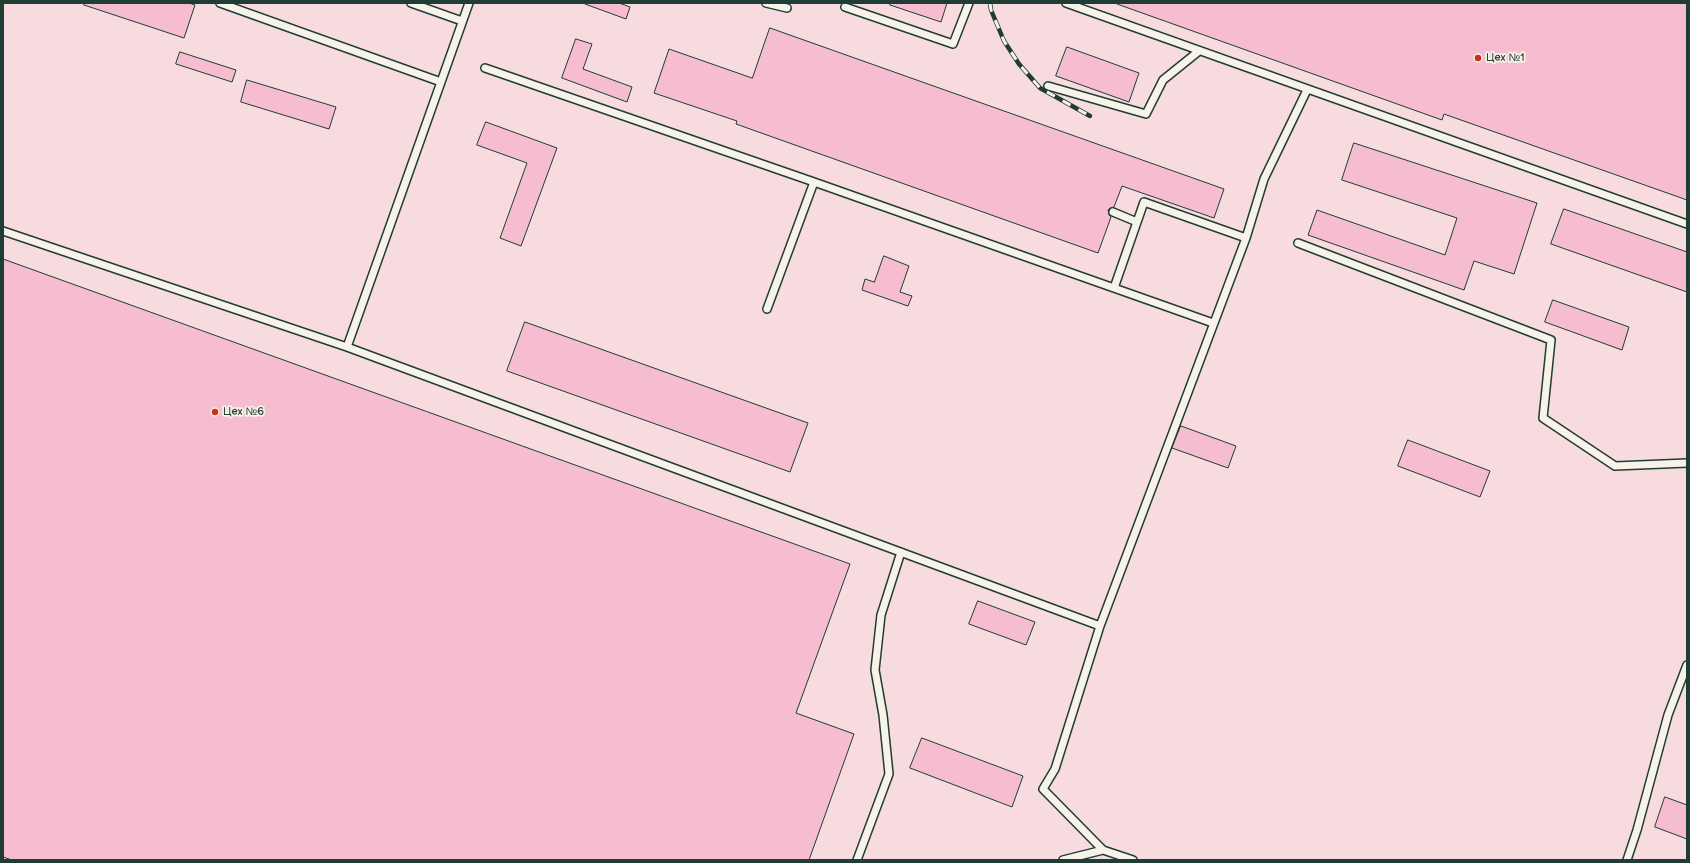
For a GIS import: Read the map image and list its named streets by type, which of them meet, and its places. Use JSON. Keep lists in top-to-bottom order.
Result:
{
  "places": ["Цех №1", "Цех №6"]
}
